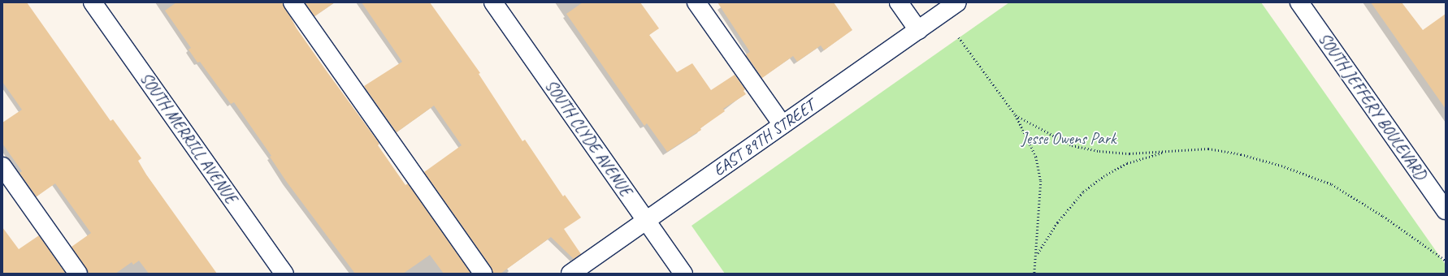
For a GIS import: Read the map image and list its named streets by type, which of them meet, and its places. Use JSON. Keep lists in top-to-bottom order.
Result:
{
  "streets": {
    "street": [
      "SOUTH JEFFERY BOULEVARD",
      "SOUTH MERRILL AVENUE",
      "SOUTH CLYDE AVENUE",
      "EAST 89TH STREET"
    ]
  },
  "crossings": [
    ["SOUTH CLYDE AVENUE", "EAST 89TH STREET"]
  ],
  "parks": ["Jesse Owens Park"]
}
